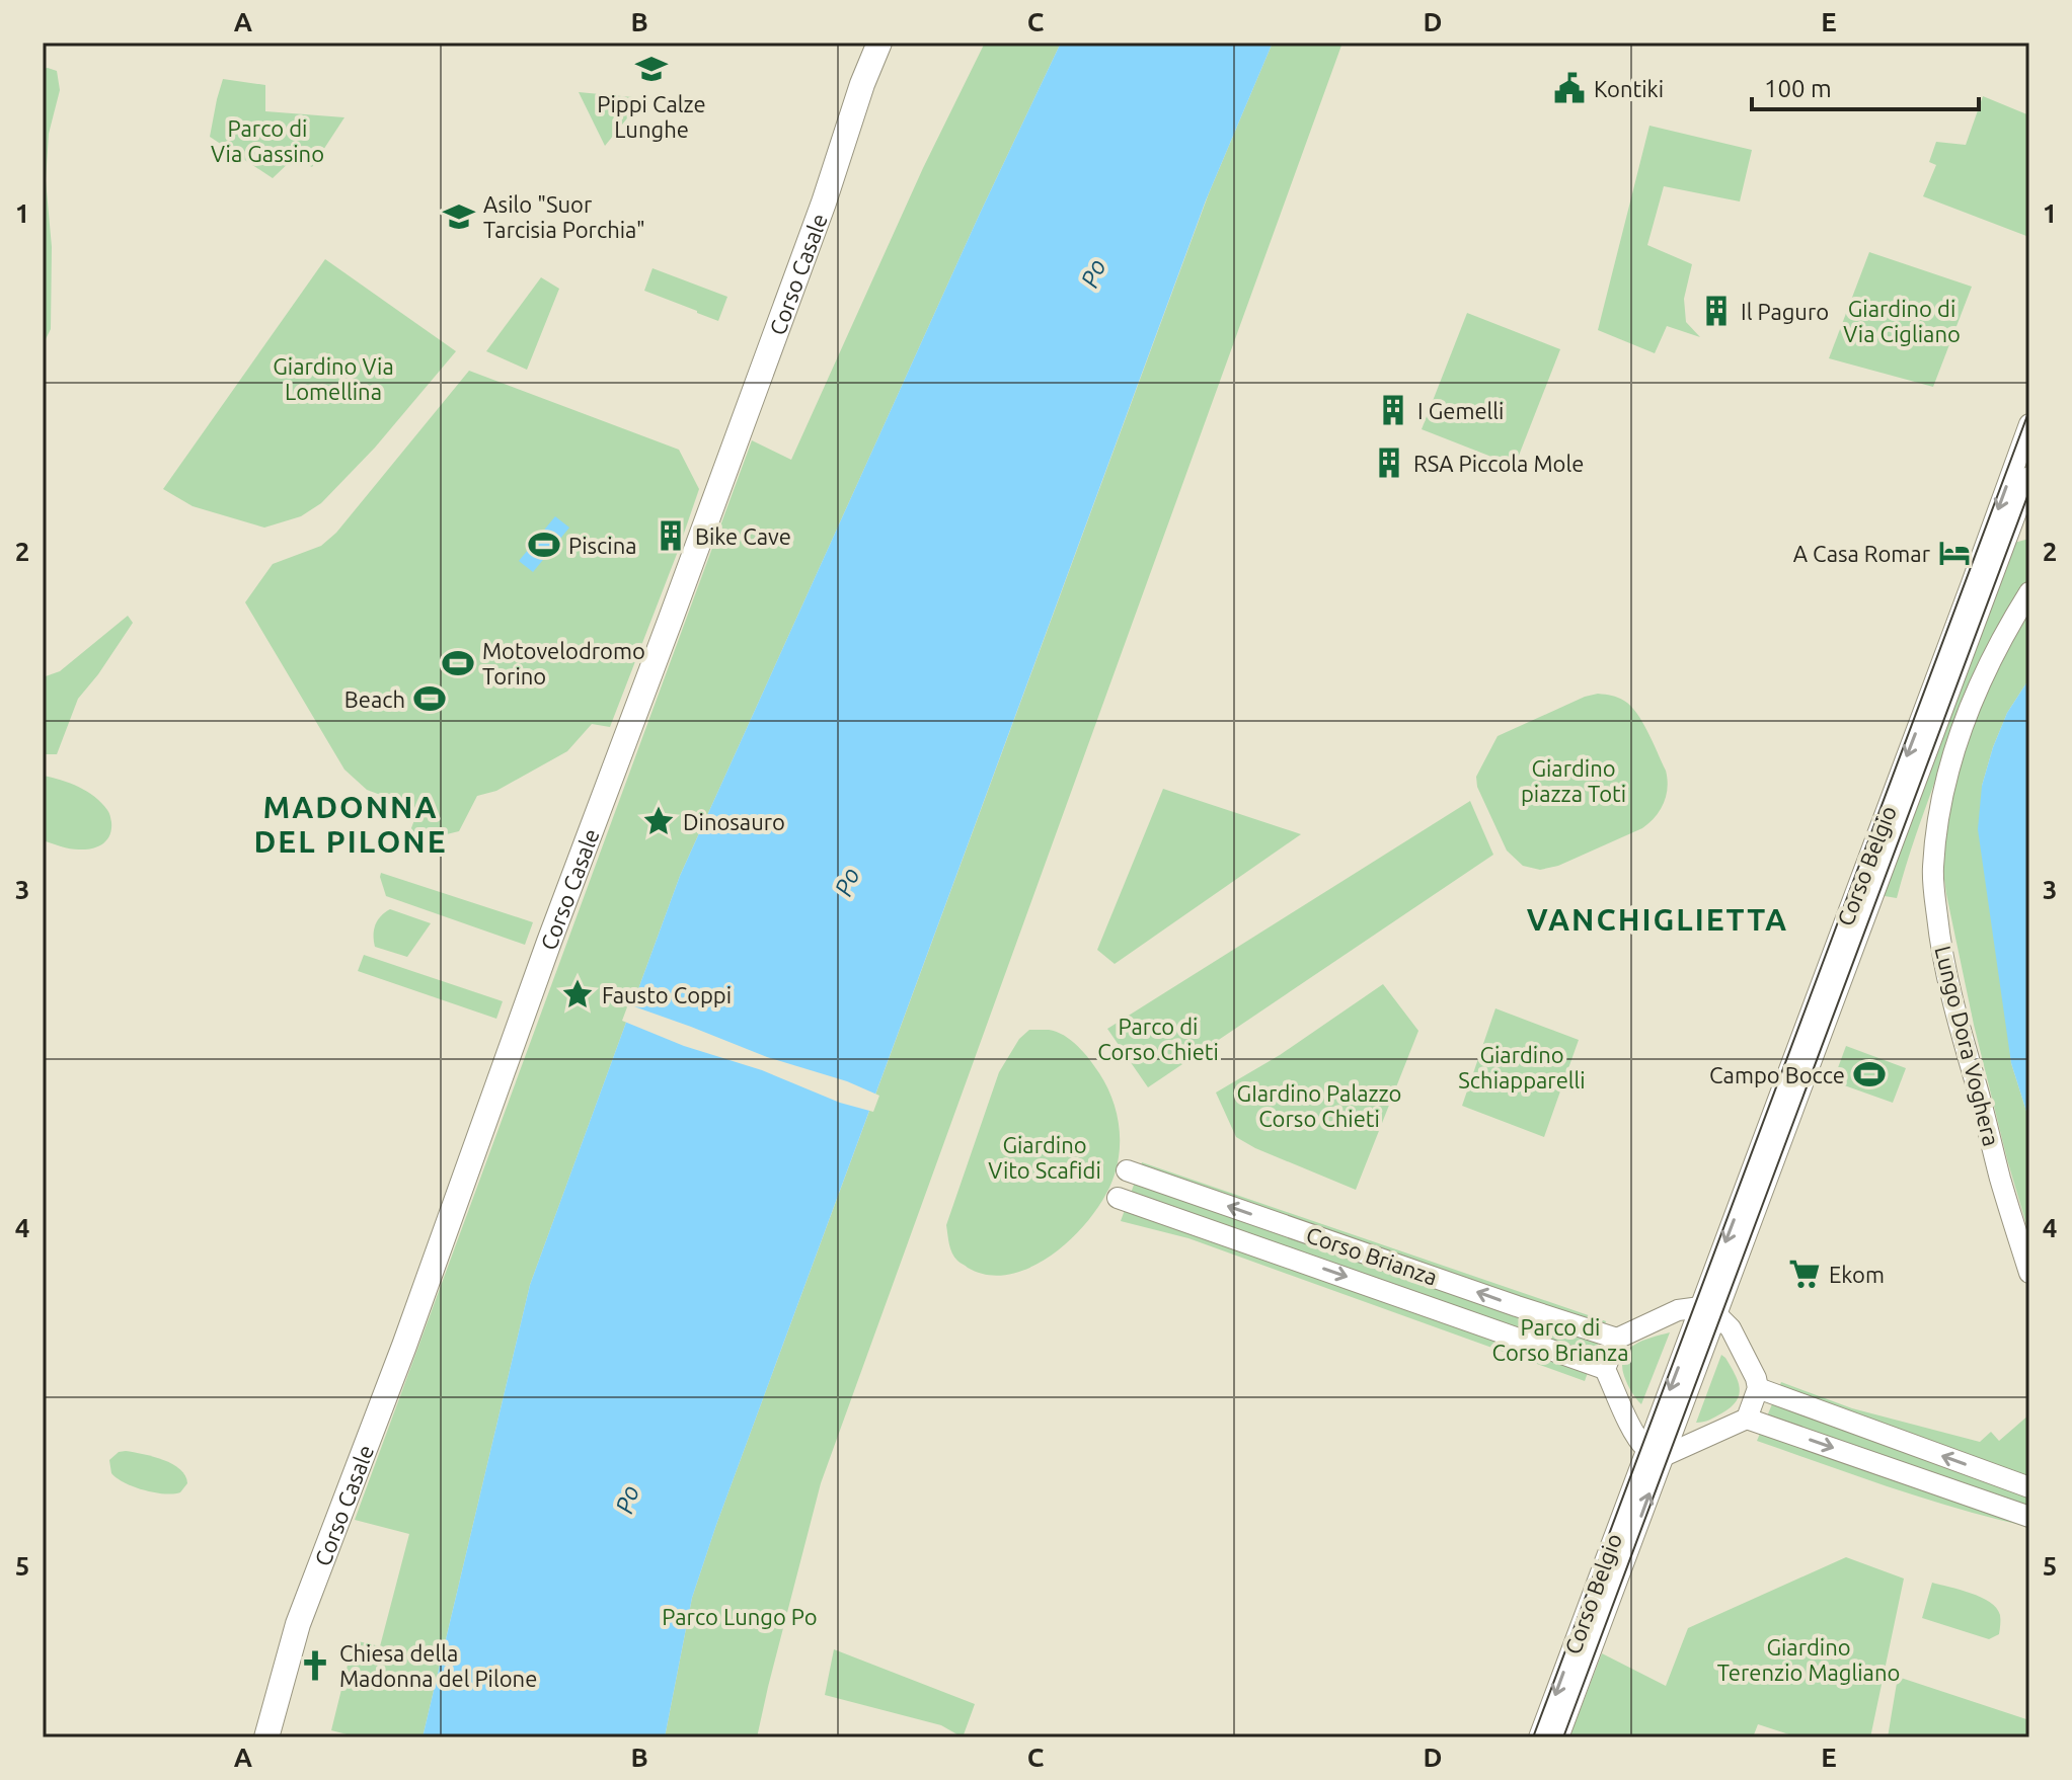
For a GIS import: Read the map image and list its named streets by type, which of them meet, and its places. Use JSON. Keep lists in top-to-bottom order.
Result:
{
  "streets": {
    "main road": ["Corso Casale"],
    "street": ["Corso Belgio", "Lungo Dora Voghera", "Corso Brianza"]
  },
  "districts": ["MADONNA DEL PILONE", "VANCHIGLIETTA"],
  "water": ["Po"],
  "parks": [
    "Parco di Via Gassino",
    "Giardino di Via Cigliano",
    "Giardino Via Lomellina",
    "Giardino piazza Toti",
    "Parco di Corso Chieti",
    "Giardino Schiapparelli",
    "GIardino Palazzo Corso Chieti",
    "Giardino Vito Scafidi",
    "Parco di Corso Brianza",
    "Parco Lungo Po",
    "Giardino Terenzio Magliano"
  ],
  "places": {
    "school or university": ["Pippi Calze Lunghe", "Asilo \"Suor Tarcisia Porchia\""],
    "public building": ["Kontiki"],
    "building": [
      "Il Paguro",
      "I Gemelli",
      "RSA Piccola Mole",
      "Bike Cave"
    ],
    "sports": [
      "Piscina",
      "Motovelodromo Torino",
      "Beach",
      "Campo Bocce"
    ],
    "hotel": ["A Casa Romar"],
    "place": ["Dinosauro", "Fausto Coppi"],
    "supermarket": ["Ekom"],
    "church": ["Chiesa della Madonna del Pilone"]
  },
  "scale_bar": "100 m",
  "grid": {
    "columns": [
      "A",
      "B",
      "C",
      "D",
      "E"
    ],
    "rows": [
      "1",
      "2",
      "3",
      "4",
      "5"
    ]
  }
}
